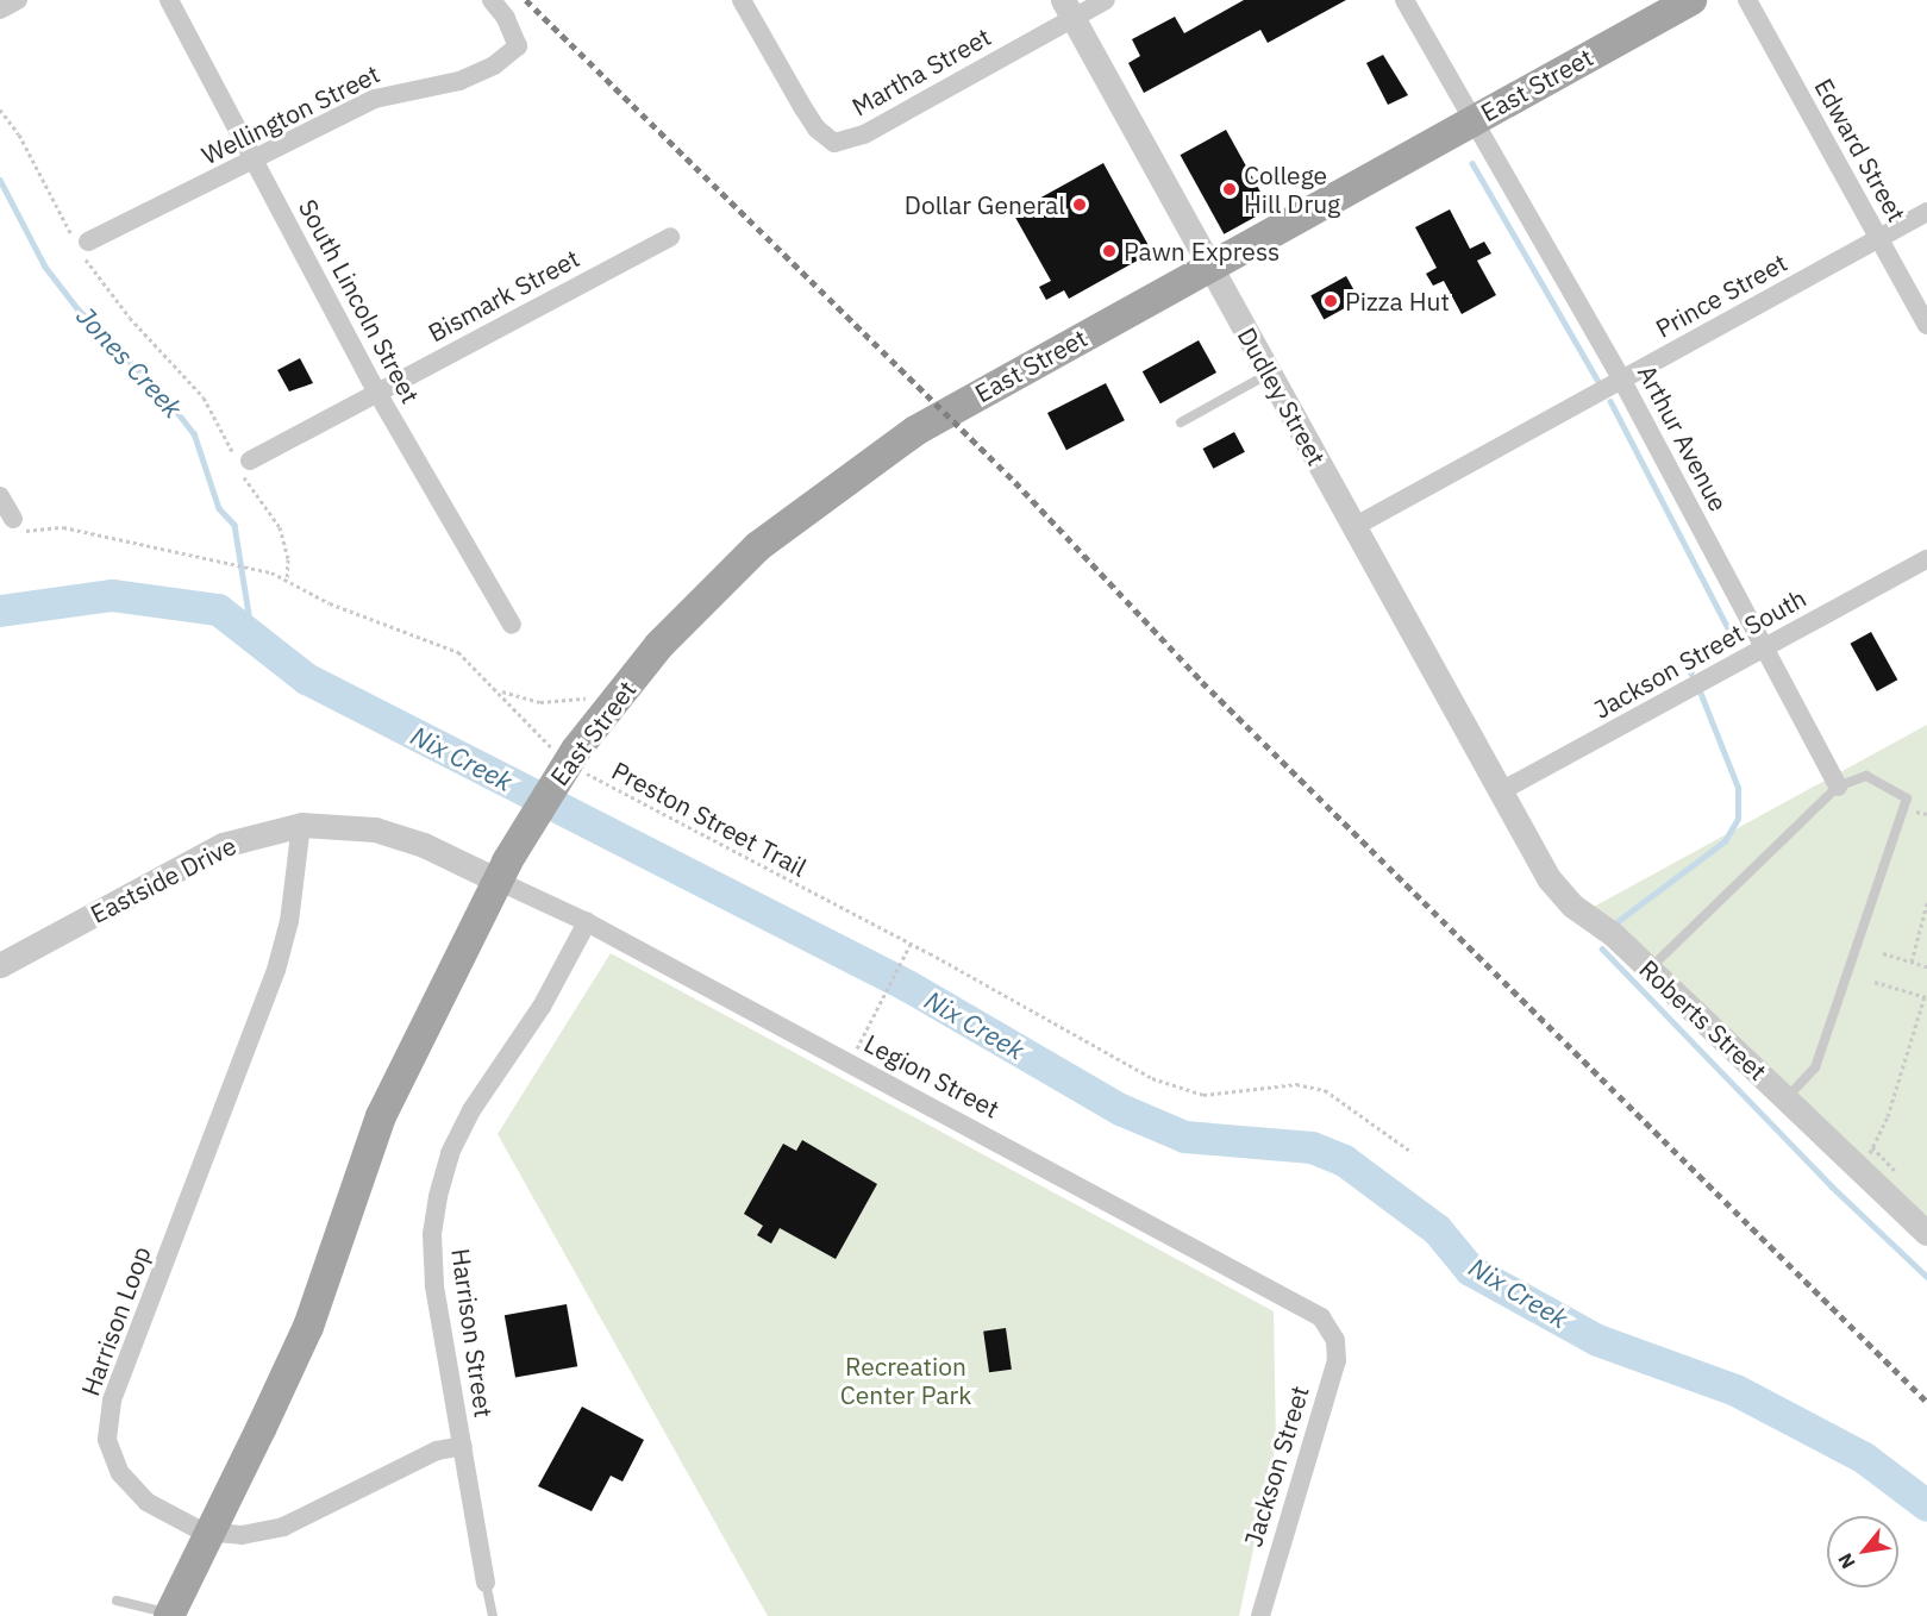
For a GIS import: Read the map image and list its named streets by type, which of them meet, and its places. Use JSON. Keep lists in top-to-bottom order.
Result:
{
  "streets": {
    "main road": ["East Street"],
    "street": [
      "Martha Street",
      "Wellington Street",
      "Edward Street",
      "Bismark Street",
      "Prince Street",
      "South Lincoln Street",
      "Dudley Street",
      "Arthur Avenue",
      "Jackson Street South",
      "Eastside Drive",
      "Roberts Street",
      "Legion Street",
      "Harrison Loop",
      "Harrison Street",
      "Jackson Street"
    ],
    "path": ["Preston Street Trail"]
  },
  "crossings": [
    ["Martha Street", "Dudley Street"],
    ["East Street", "Dudley Street"],
    ["East Street", "Arthur Avenue"],
    ["East Street", "Preston Street Trail"],
    ["East Street", "Eastside Drive"],
    ["East Street", "Legion Street"],
    ["Wellington Street", "South Lincoln Street"],
    ["Edward Street", "Prince Street"],
    ["Bismark Street", "South Lincoln Street"],
    ["Prince Street", "Dudley Street"],
    ["Prince Street", "Arthur Avenue"],
    ["Dudley Street", "Jackson Street South"],
    ["Dudley Street", "Roberts Street"],
    ["Arthur Avenue", "Jackson Street South"],
    ["Jackson Street South", "Roberts Street"],
    ["Eastside Drive", "Legion Street"],
    ["Eastside Drive", "Harrison Loop"],
    ["Legion Street", "Harrison Street"],
    ["Legion Street", "Jackson Street"],
    ["Harrison Loop", "Harrison Street"]
  ],
  "water": ["Jones Creek", "Nix Creek"],
  "parks": ["Recreation Center Park"],
  "places": [
    "College Hill Drug",
    "Dollar General",
    "Pawn Express",
    "Pizza Hut"
  ],
  "north": "bottom left"
}
